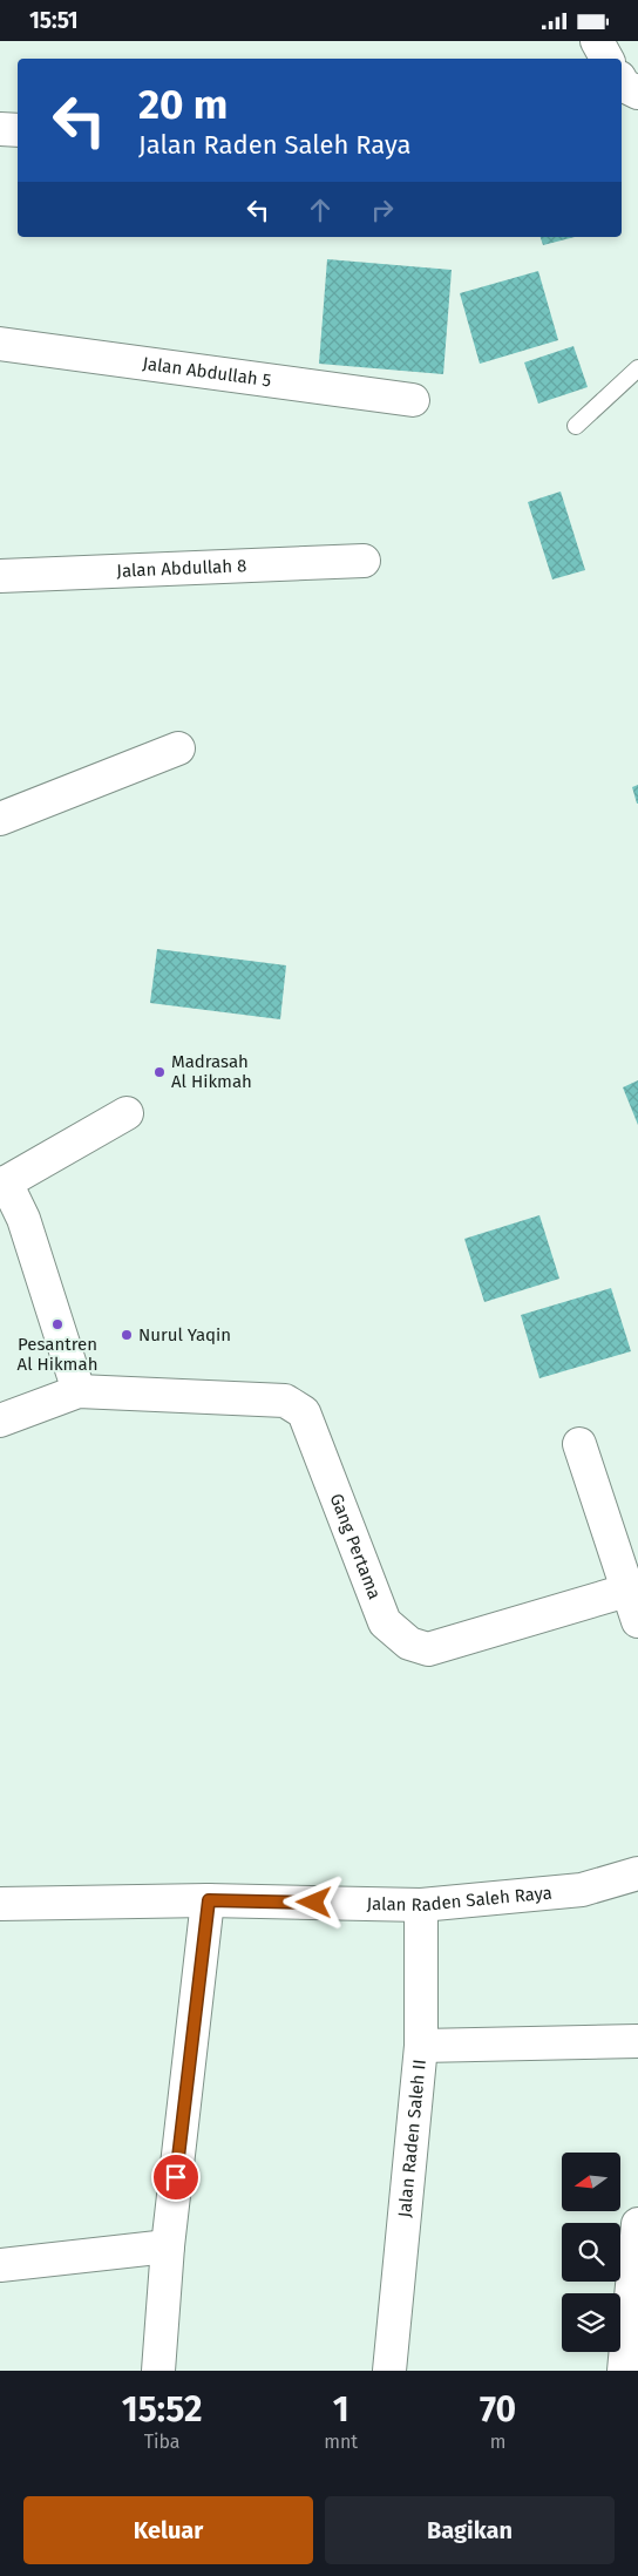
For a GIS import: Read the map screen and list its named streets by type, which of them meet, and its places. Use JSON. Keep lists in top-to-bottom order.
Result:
{
  "streets": {
    "street": [
      "Jalan Abdullah 5",
      "Jalan Abdullah 8",
      "Gang Pertama",
      "Jalan Raden Saleh Raya",
      "Jalan Raden Saleh II"
    ]
  },
  "crossings": [
    ["Jalan Raden Saleh Raya", "Jalan Raden Saleh II"]
  ],
  "places": ["Madrasah Al Hikmah", "Pesantren Al Hikmah", "Nurul Yaqin"],
  "north": "left",
  "page": {
    "status": "15:51",
    "turn": ["20 m", "Jalan Raden Saleh Raya"],
    "eta": [
      "15:52",
      "Tiba",
      "1",
      "mnt",
      "70",
      "m"
    ],
    "buttons": ["Keluar", "Bagikan"]
  }
}
